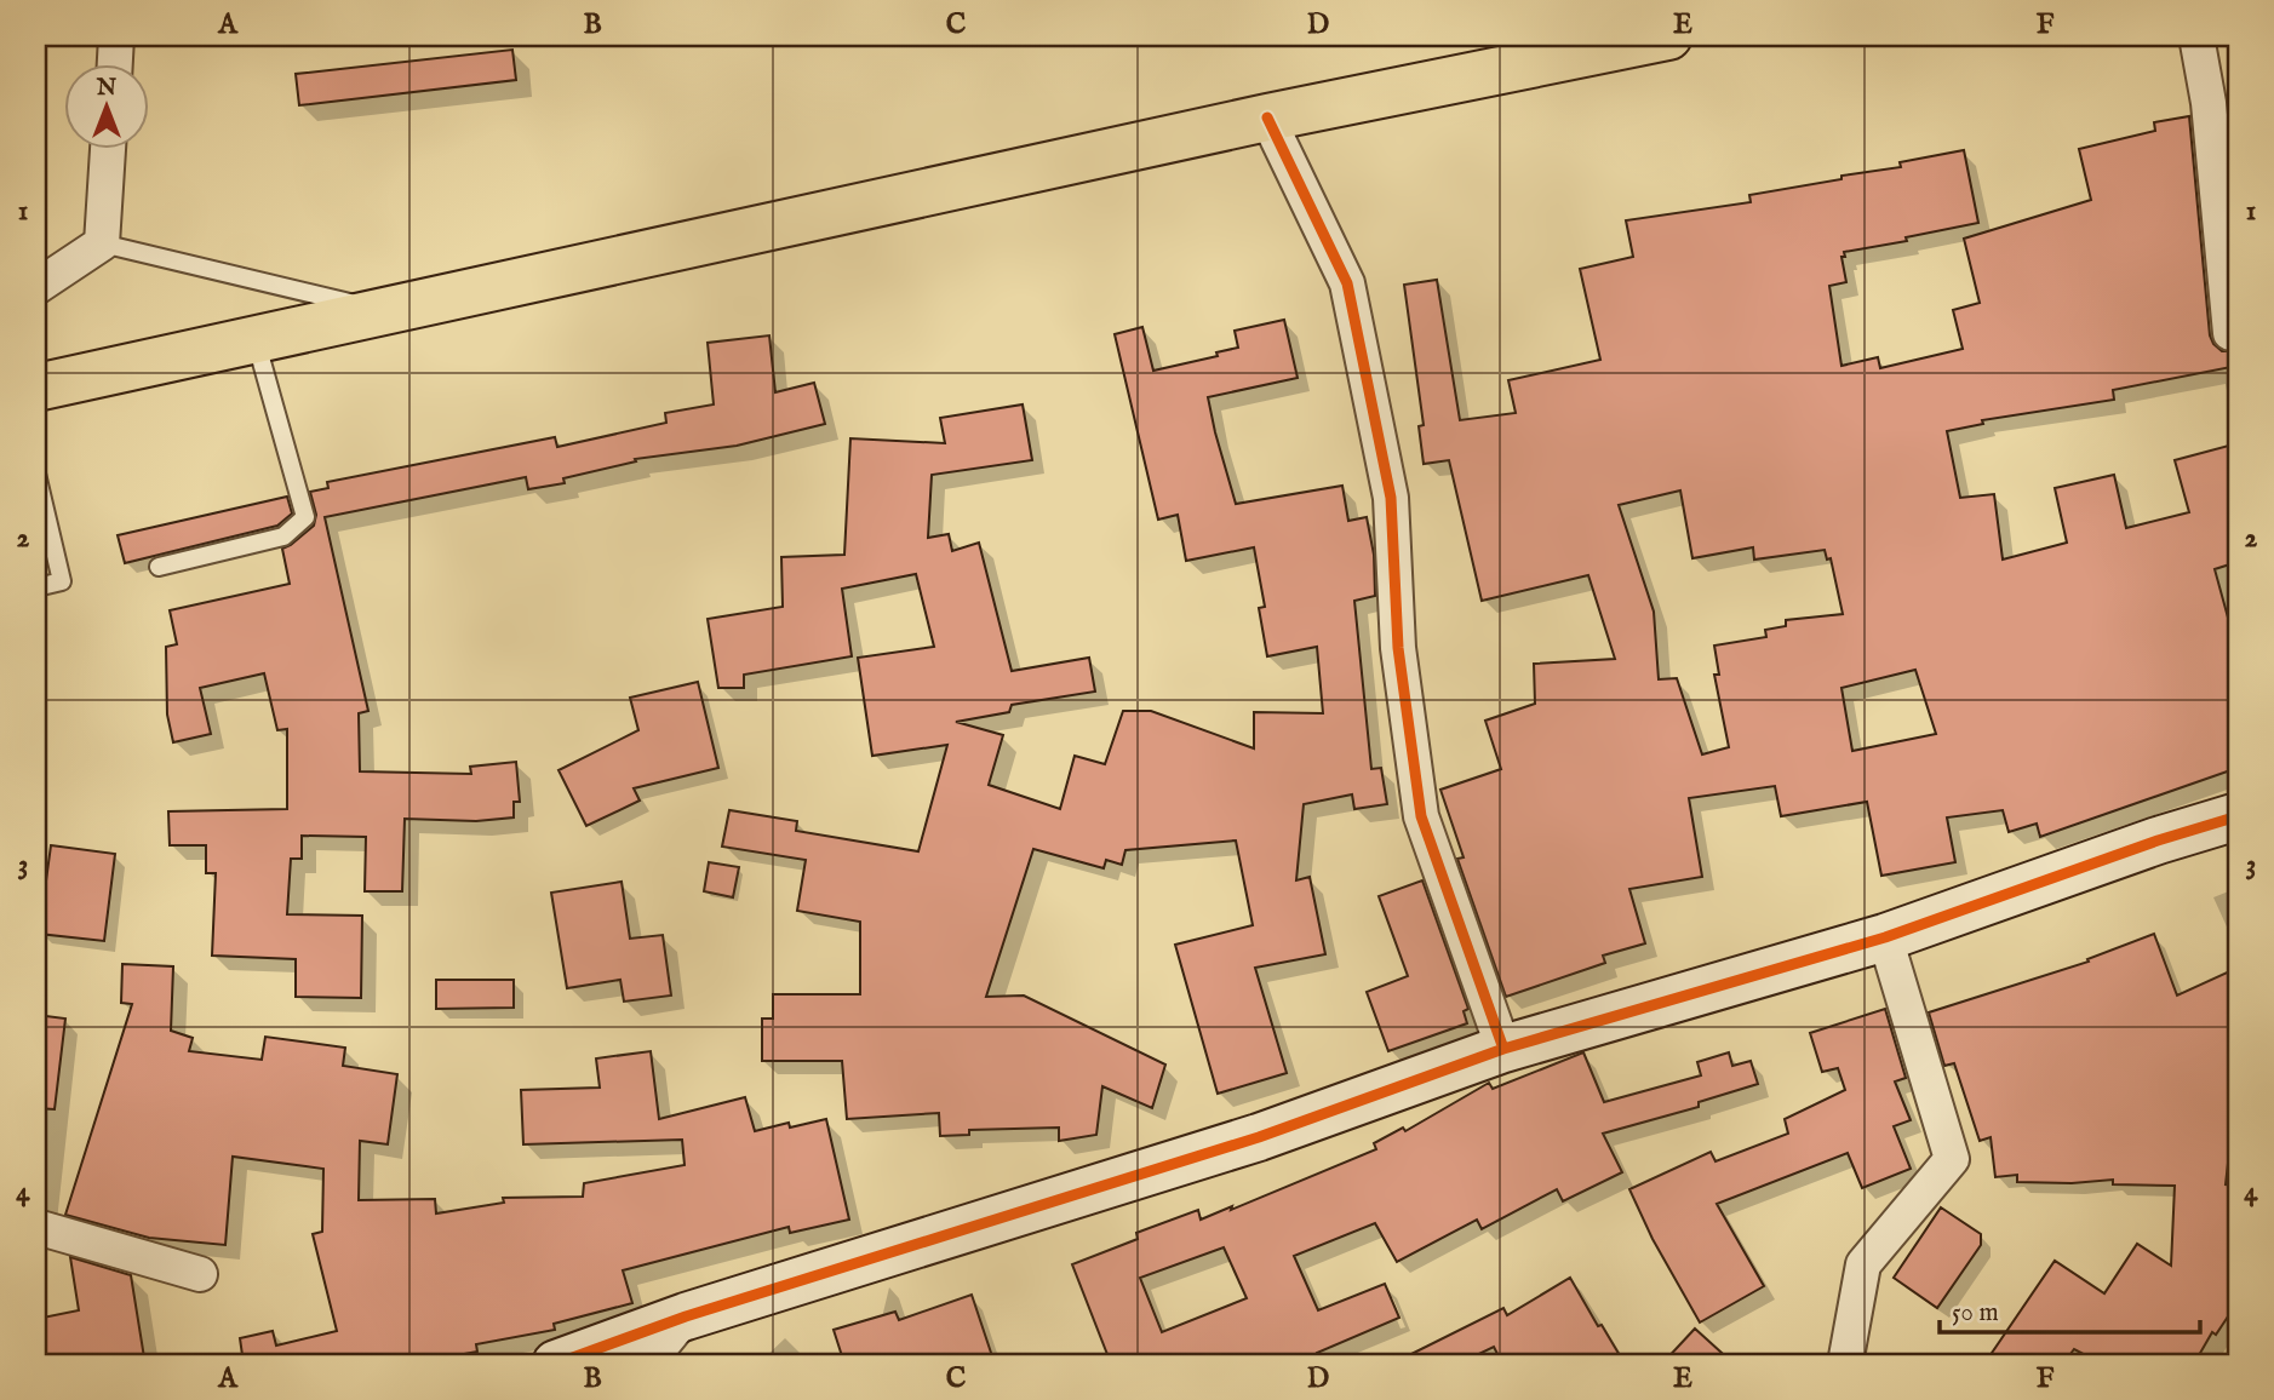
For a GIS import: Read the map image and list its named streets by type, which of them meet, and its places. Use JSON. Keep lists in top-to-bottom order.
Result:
{
  "scale_bar": "50 m",
  "north": "top",
  "grid": {
    "columns": [
      "A",
      "B",
      "C",
      "D",
      "E",
      "F"
    ],
    "rows": [
      "1",
      "2",
      "3",
      "4"
    ]
  }
}
